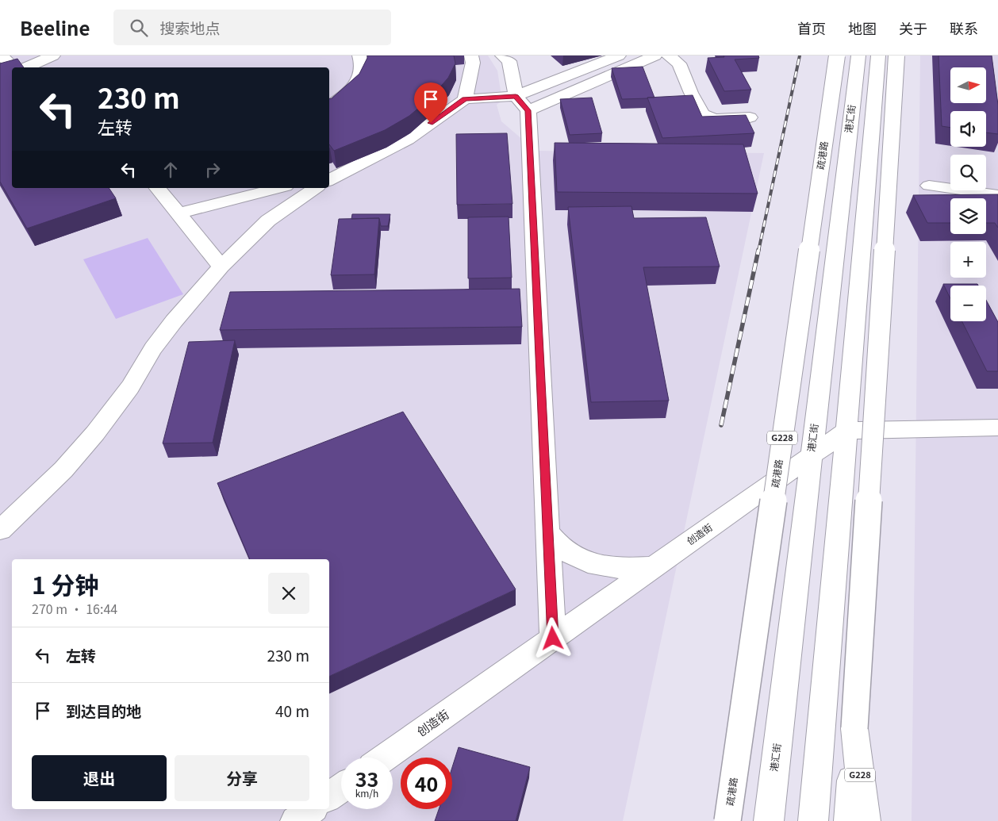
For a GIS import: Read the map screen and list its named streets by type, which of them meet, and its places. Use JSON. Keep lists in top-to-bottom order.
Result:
{
  "streets": {
    "main road": [
      "港汇街",
      "疏港路",
      "G228",
      "创造街"
    ]
  },
  "crossings": [
    ["港汇街", "创造街"]
  ],
  "north": "right",
  "page": {
    "header": "Beeline",
    "search": "搜索地点",
    "nav": [
      "首页",
      "地图",
      "关于",
      "联系"
    ],
    "map_buttons": ["+", "−"],
    "turn": ["230 m", "左转"],
    "heading": ["1 分钟", "270 m · 16:44"],
    "list": [
      {
        "name": "左转",
        "value": "230 m"
      },
      {
        "name": "到达目的地",
        "value": "40 m"
      }
    ],
    "buttons": ["退出", "分享"],
    "speed": "33 km/h",
    "limit": "40"
  }
}
